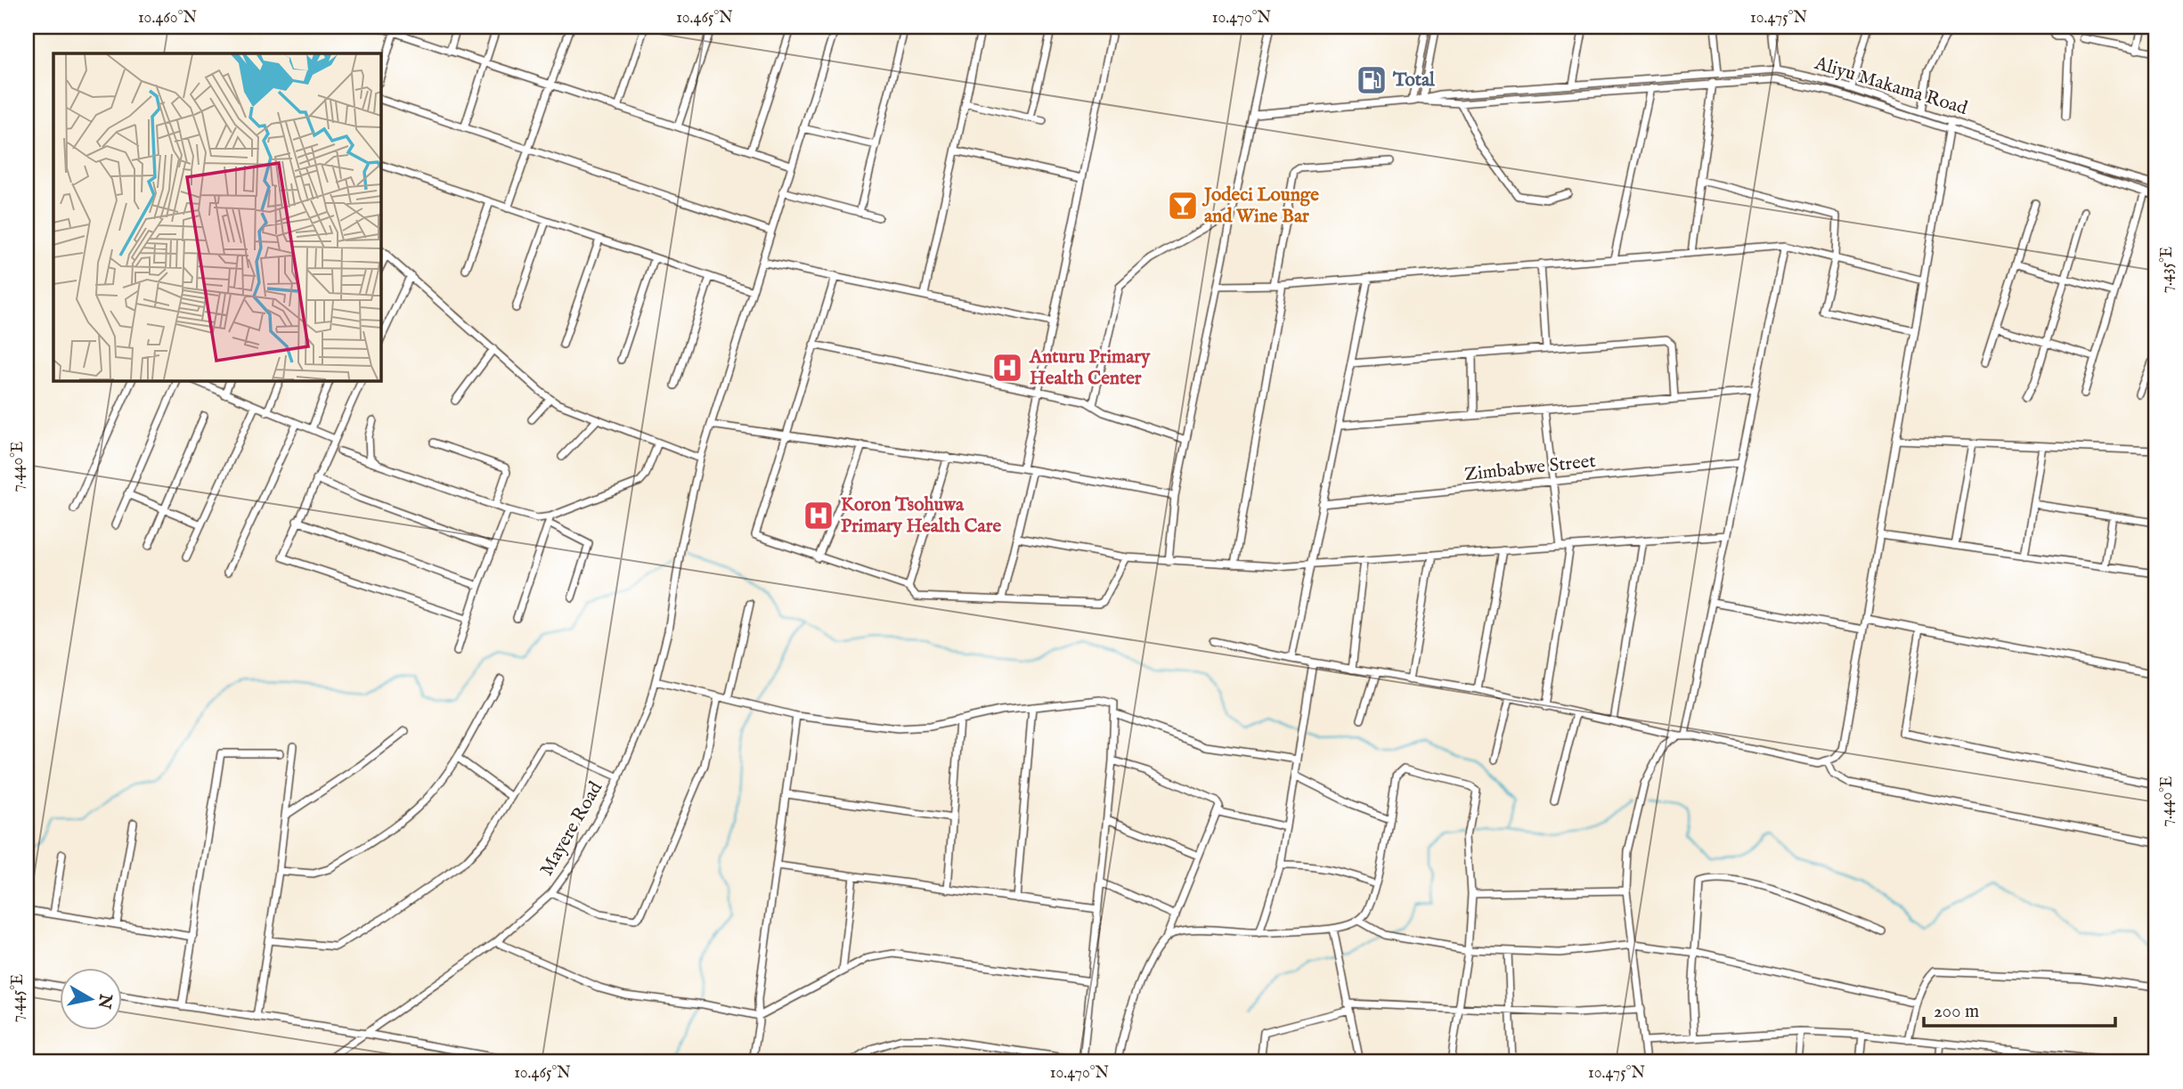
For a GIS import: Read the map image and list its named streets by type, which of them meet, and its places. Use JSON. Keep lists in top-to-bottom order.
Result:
{
  "streets": {
    "street": ["Aliyu Makama Road", "Zimbabwe Street", "Mayere Road"]
  },
  "places": {
    "fuel station": ["Total"],
    "bar": ["Jodeci Lounge and Wine Bar"],
    "hospital": ["Anturu Primary Health Center", "Koron Tsohuwa Primary Health Care"]
  },
  "scale_bar": "200 m",
  "north": "right",
  "coordinates": [
    "10.460°N",
    "10.465°N",
    "10.470°N",
    "10.475°N",
    "7.435°E",
    "7.440°E",
    "7.445°E"
  ]
}
